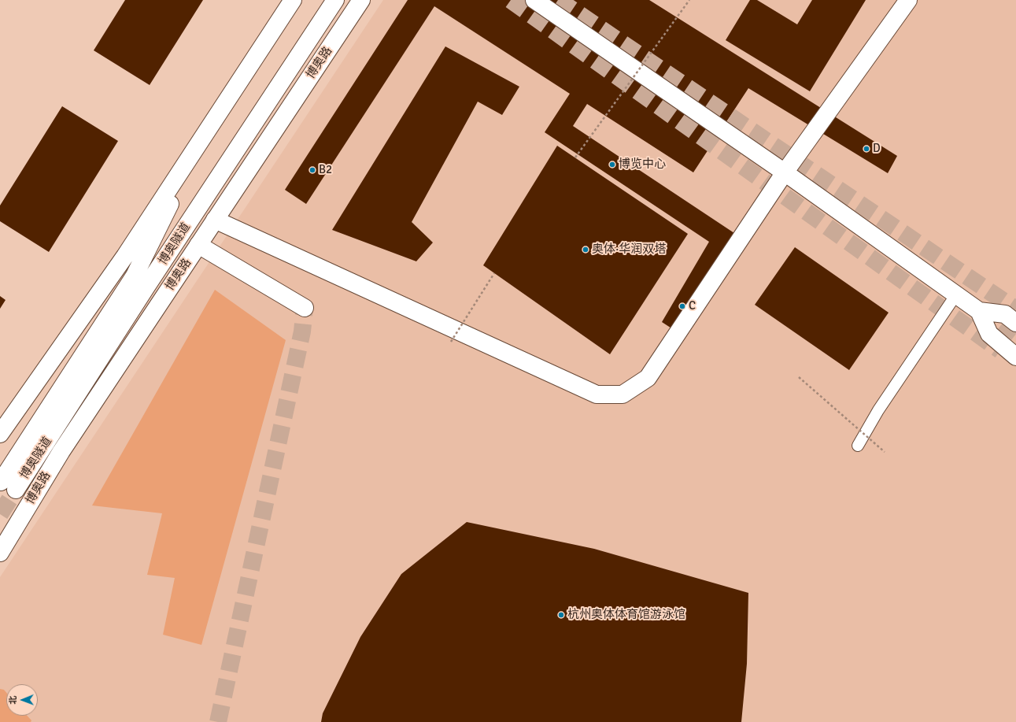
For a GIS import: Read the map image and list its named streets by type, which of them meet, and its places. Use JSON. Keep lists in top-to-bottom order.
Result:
{
  "streets": {
    "main road": ["博奥路", "博奥隧道"]
  },
  "places": [
    "D",
    "博览中心",
    "B2",
    "奥体·华润双塔",
    "C",
    "杭州奥体体育馆游泳馆"
  ],
  "north": "left"
}
